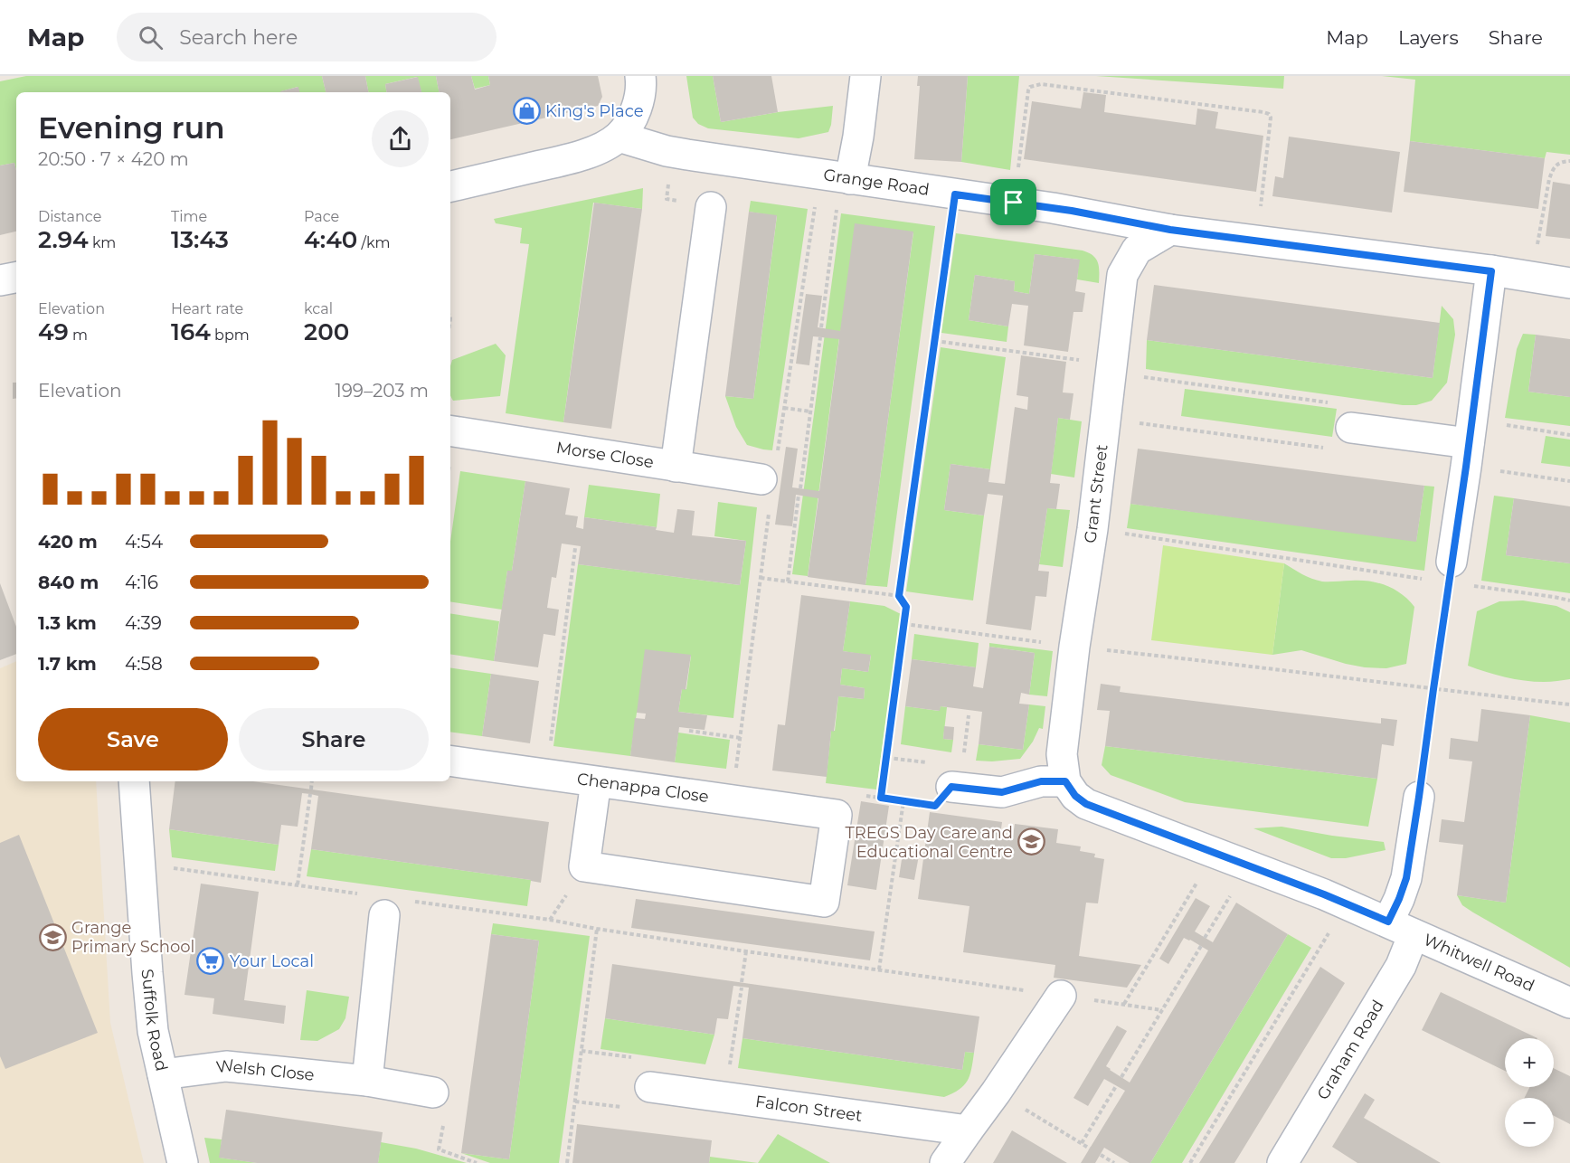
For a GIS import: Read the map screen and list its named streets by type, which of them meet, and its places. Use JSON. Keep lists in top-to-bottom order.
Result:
{
  "streets": {
    "street": [
      "Grange Road",
      "Morse Close",
      "Grant Street",
      "Chenappa Close",
      "Whitwell Road",
      "Suffolk Road",
      "Graham Road",
      "Welsh Close",
      "Falcon Street"
    ]
  },
  "crossings": [
    ["Grange Road", "Grant Street"],
    ["Grant Street", "Whitwell Road"],
    ["Whitwell Road", "Graham Road"],
    ["Suffolk Road", "Welsh Close"]
  ],
  "places": {
    "shop": ["King's Place"],
    "school or university": ["TREGS Day Care and Educational Centre", "Grange Primary School"],
    "supermarket": ["Your Local"]
  },
  "page": {
    "header": "Map",
    "search": "Search here",
    "nav": ["Map", "Layers", "Share"],
    "heading": ["Evening run", "20:50 · 7 × 420 m"],
    "stats": [
      ["Distance", "2.94 km"],
      ["Time", "13:43"],
      ["Pace", "4:40 /km"],
      ["Elevation", "49 m"],
      ["Heart rate", "164 bpm"],
      ["kcal", "200"]
    ],
    "chart": ["Elevation", "199–203 m"],
    "list": [
      {
        "name": "420 m",
        "note": "4:54"
      },
      {
        "name": "840 m",
        "note": "4:16"
      },
      {
        "name": "1.3 km",
        "note": "4:39"
      },
      {
        "name": "1.7 km",
        "note": "4:58"
      }
    ],
    "buttons": ["Save", "Share"],
    "map_buttons": ["+", "−"]
  }
}
